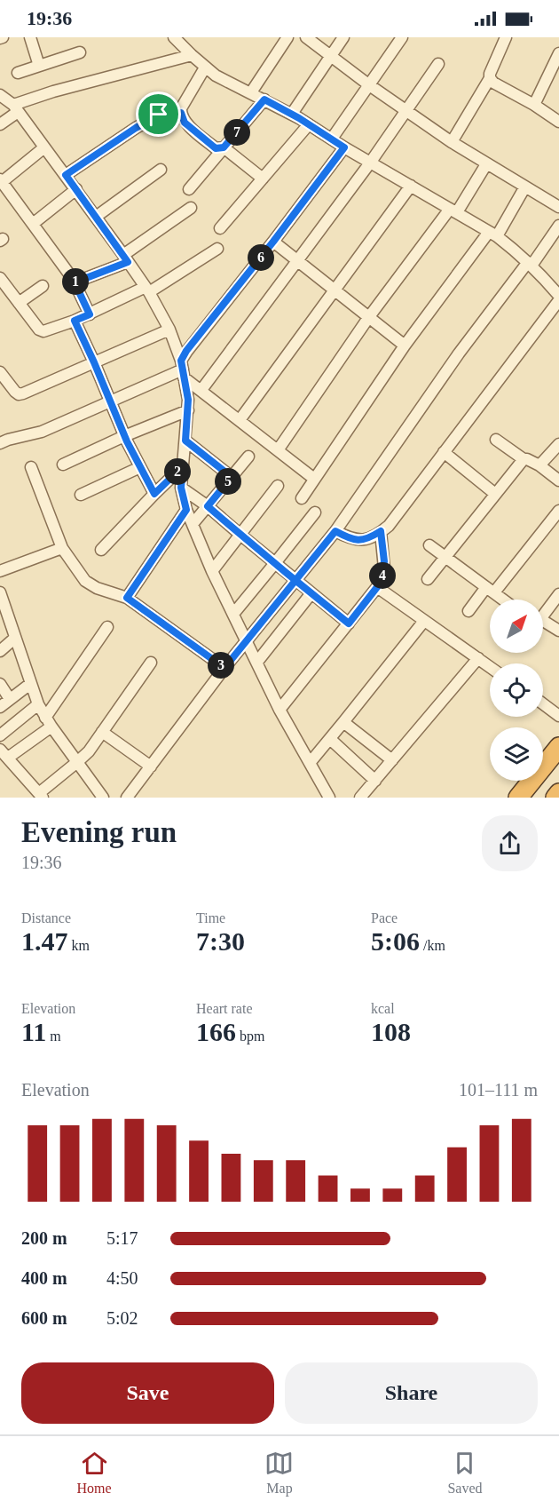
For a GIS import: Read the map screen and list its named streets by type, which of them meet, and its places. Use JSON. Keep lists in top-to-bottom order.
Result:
{
  "north": "top right",
  "page": {
    "status": "19:36",
    "pins": [
      "7",
      "6",
      "1",
      "2",
      "5",
      "4",
      "3"
    ],
    "heading": ["Evening run", "19:36"],
    "stats": [
      ["Distance", "1.47 km"],
      ["Time", "7:30"],
      ["Pace", "5:06 /km"],
      ["Elevation", "11 m"],
      ["Heart rate", "166 bpm"],
      ["kcal", "108"]
    ],
    "chart": ["Elevation", "101–111 m"],
    "list": [
      {
        "name": "200 m",
        "note": "5:17"
      },
      {
        "name": "400 m",
        "note": "4:50"
      },
      {
        "name": "600 m",
        "note": "5:02"
      }
    ],
    "buttons": ["Save", "Share"],
    "tabs": ["Home", "Map", "Saved"]
  }
}
